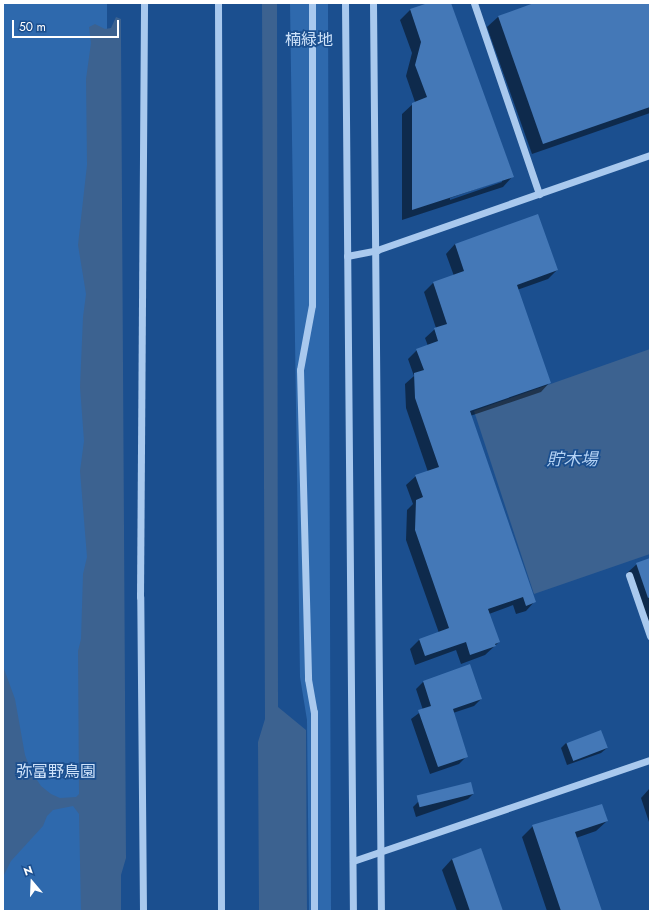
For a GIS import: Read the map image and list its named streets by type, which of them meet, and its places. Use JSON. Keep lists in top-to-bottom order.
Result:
{
  "water": ["貯木場"],
  "parks": ["楠緑地", "弥富野鳥園"],
  "scale_bar": "50 m",
  "north": "top"
}
